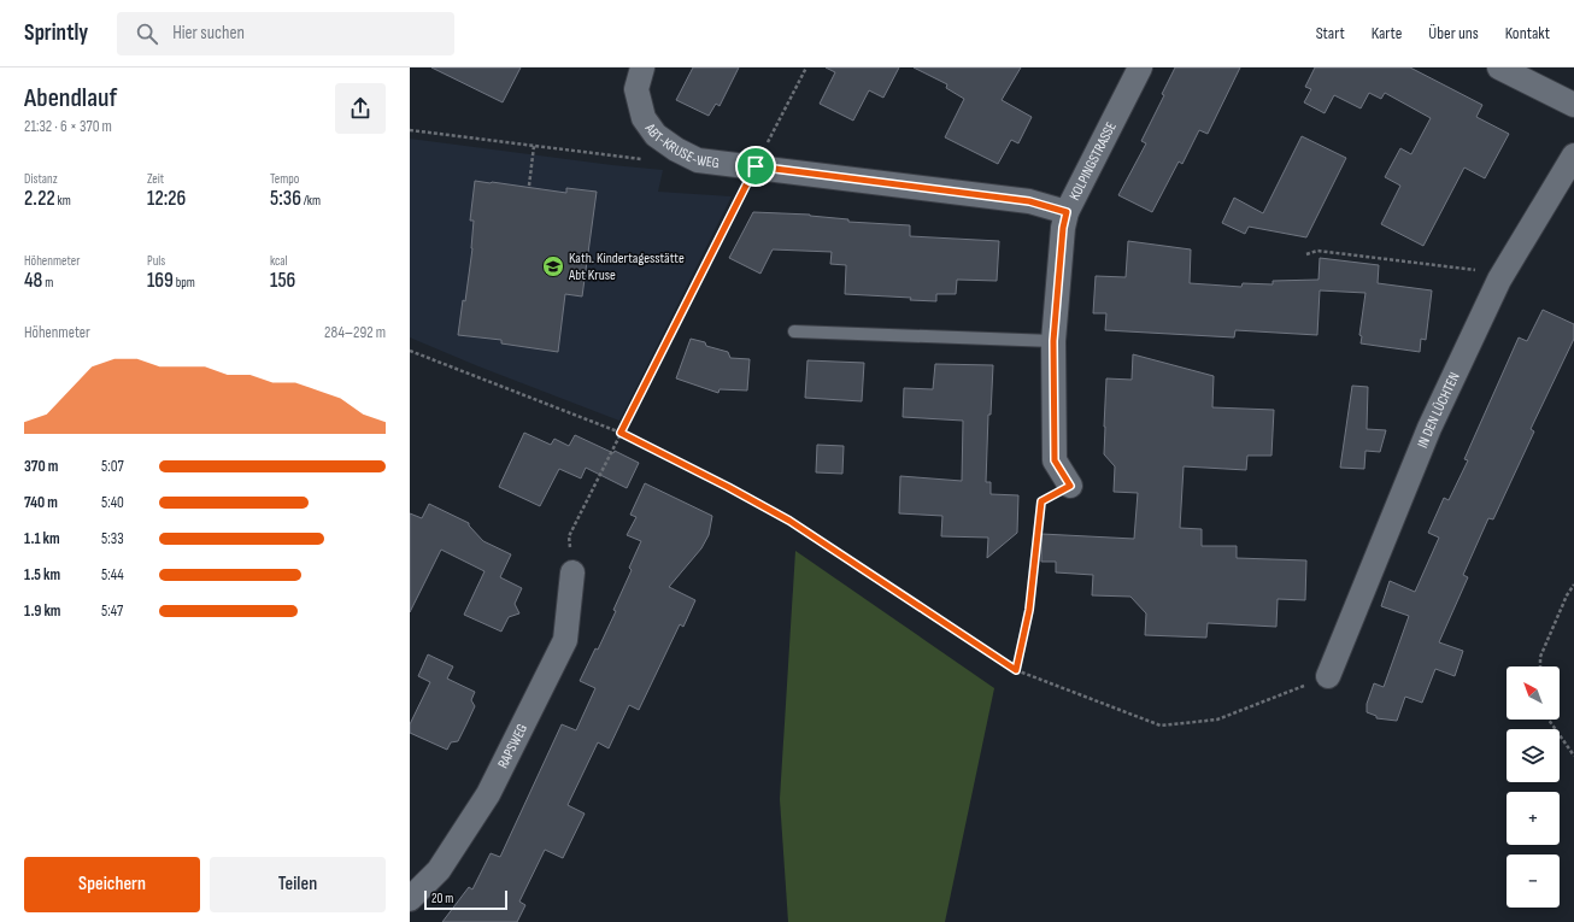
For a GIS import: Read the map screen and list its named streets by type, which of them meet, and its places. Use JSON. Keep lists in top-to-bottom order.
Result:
{
  "streets": {
    "street": [
      "ABT-KRUSE-WEG",
      "KOLPINGSTRASSE",
      "IN DEN LÜCHTEN",
      "RAPSWEG"
    ]
  },
  "crossings": [
    ["ABT-KRUSE-WEG", "KOLPINGSTRASSE"]
  ],
  "places": {
    "school or university": ["Kath. Kindertagesstätte Abt Kruse"]
  },
  "scale_bar": "20 m",
  "north": "top left",
  "page": {
    "header": "Sprintly",
    "search": "Hier suchen",
    "nav": [
      "Start",
      "Karte",
      "Über uns",
      "Kontakt"
    ],
    "heading": ["Abendlauf", "21:32 · 6 × 370 m"],
    "stats": [
      ["Distanz", "2.22 km"],
      ["Zeit", "12:26"],
      ["Tempo", "5:36 /km"],
      ["Höhenmeter", "48 m"],
      ["Puls", "169 bpm"],
      ["kcal", "156"]
    ],
    "chart": ["Höhenmeter", "284–292 m"],
    "list": [
      {
        "name": "370 m",
        "note": "5:07"
      },
      {
        "name": "740 m",
        "note": "5:40"
      },
      {
        "name": "1.1 km",
        "note": "5:33"
      },
      {
        "name": "1.5 km",
        "note": "5:44"
      },
      {
        "name": "1.9 km",
        "note": "5:47"
      }
    ],
    "map_buttons": ["+", "−"],
    "buttons": ["Speichern", "Teilen"],
    "scale": "20 m"
  }
}
